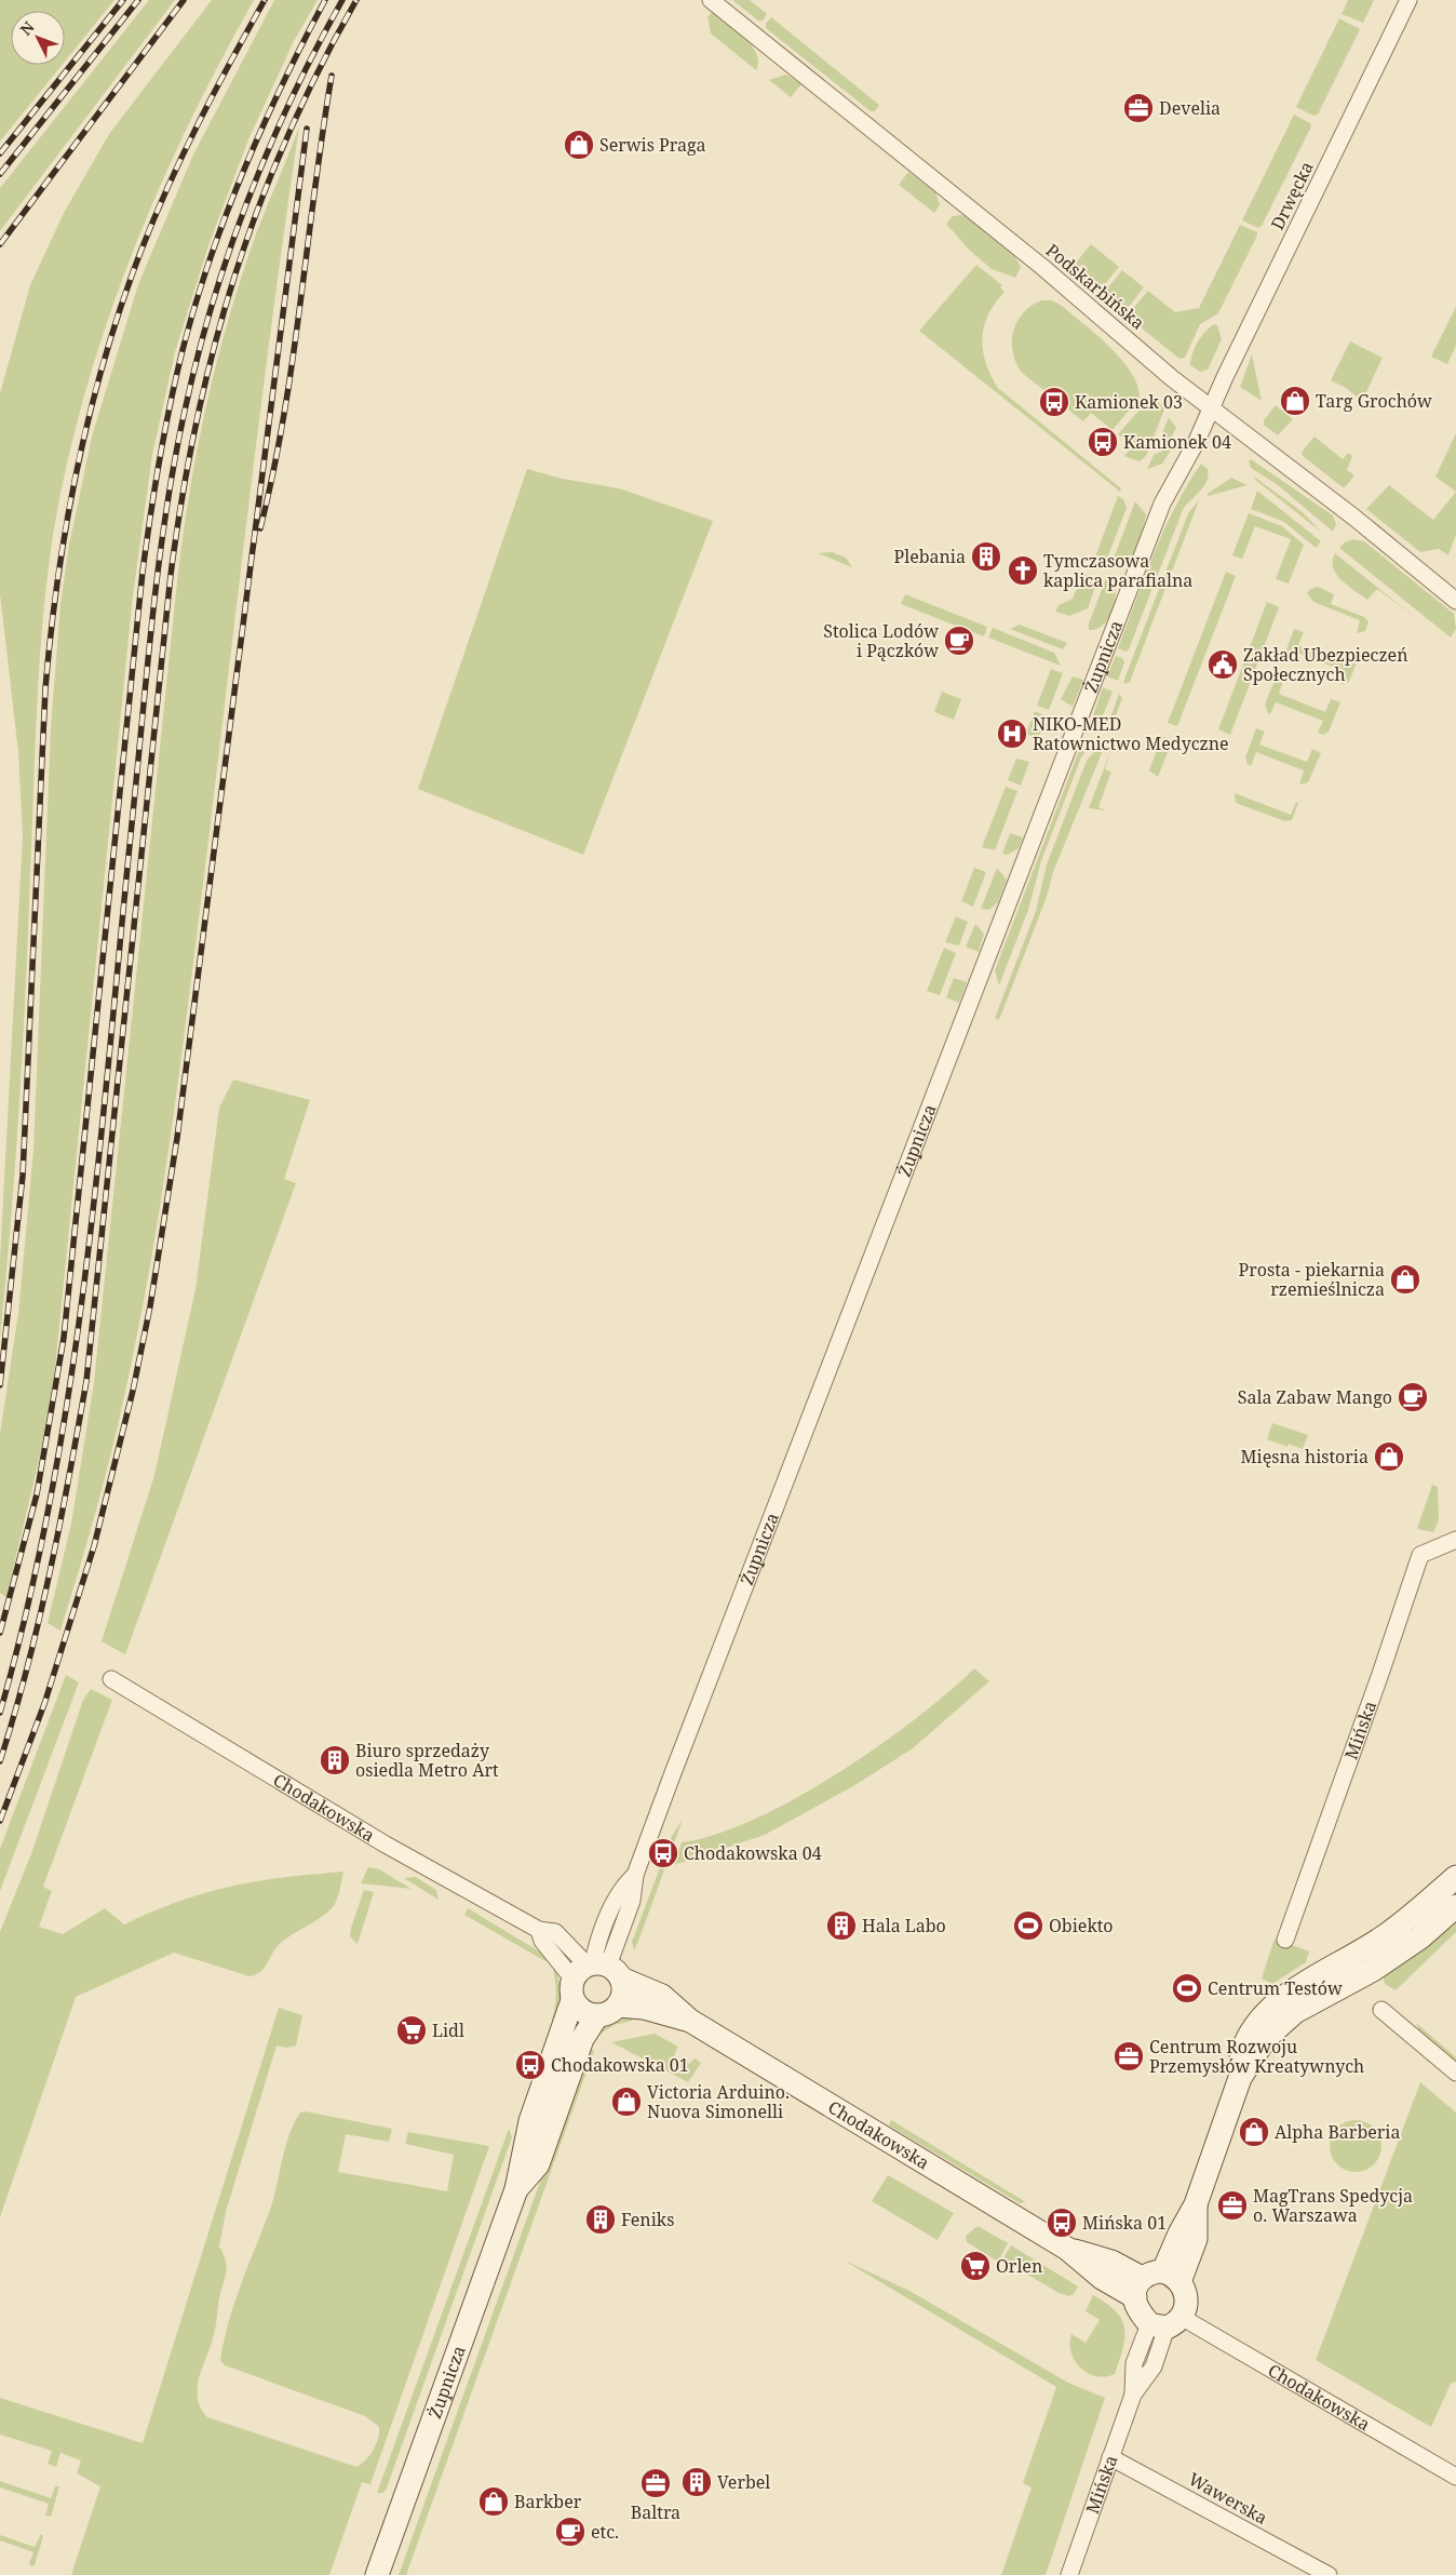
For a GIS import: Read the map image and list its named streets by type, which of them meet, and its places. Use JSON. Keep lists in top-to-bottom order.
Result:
{
  "streets": {
    "street": [
      "Drwęcka",
      "Podskarbińska",
      "Żupnicza",
      "Mińska",
      "Chodakowska",
      "Wawerska"
    ]
  },
  "crossings": [
    ["Drwęcka", "Podskarbińska"],
    ["Drwęcka", "Żupnicza"],
    ["Podskarbińska", "Żupnicza"],
    ["Żupnicza", "Chodakowska"],
    ["Mińska", "Chodakowska"],
    ["Mińska", "Wawerska"]
  ],
  "places": {
    "office": [
      "Develia",
      "Centrum Rozwoju Przemysłów Kreatywnych",
      "MagTrans Spedycja o. Warszawa",
      "Baltra"
    ],
    "shop": [
      "Serwis Praga",
      "Targ Grochów",
      "Prosta - piekarnia rzemieślnicza",
      "Mięsna historia",
      "Victoria Arduino. Nuova Simonelli",
      "Alpha Barberia",
      "Barkber"
    ],
    "bus stop": [
      "Kamionek 03",
      "Kamionek 04",
      "Chodakowska 04",
      "Chodakowska 01",
      "Mińska 01"
    ],
    "building": [
      "Plebania",
      "Biuro sprzedaży osiedla Metro Art",
      "Hala Labo",
      "Feniks",
      "Verbel"
    ],
    "church": ["Tymczasowa kaplica parafialna"],
    "cafe": ["Stolica Lodów i Pączków", "Sala Zabaw Mango", "etc."],
    "public building": ["Zakład Ubezpieczeń Społecznych"],
    "hospital": ["NIKO-MED Ratownictwo Medyczne"],
    "sports": ["Obiekto", "Centrum Testów"],
    "supermarket": ["Lidl", "Orlen"]
  },
  "north": "top left"
}
